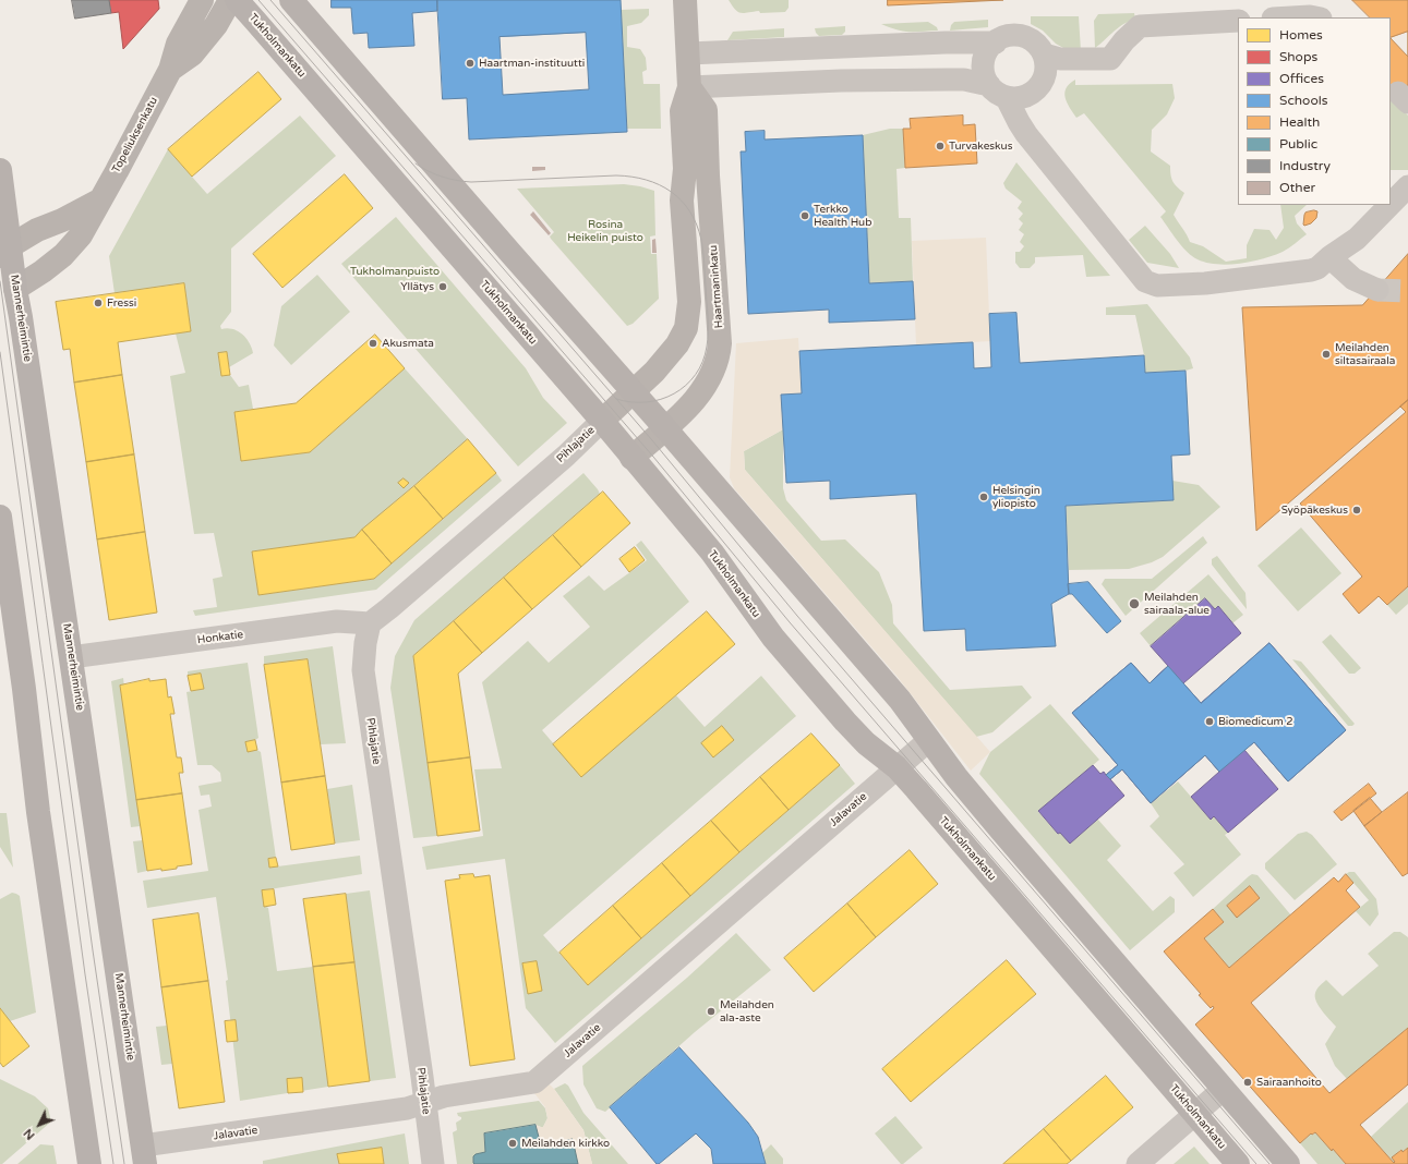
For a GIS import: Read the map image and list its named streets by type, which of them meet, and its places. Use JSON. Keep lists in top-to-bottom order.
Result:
{
  "streets": {
    "main road": [
      "Tukholmankatu",
      "Topeliuksenkatu",
      "Haartmaninkatu",
      "Mannerheimintie"
    ],
    "street": ["Pihlajatie", "Honkatie", "Jalavatie"]
  },
  "crossings": [
    ["Tukholmankatu", "Haartmaninkatu"],
    ["Tukholmankatu", "Pihlajatie"],
    ["Tukholmankatu", "Jalavatie"],
    ["Topeliuksenkatu", "Mannerheimintie"],
    ["Mannerheimintie", "Honkatie"],
    ["Mannerheimintie", "Jalavatie"],
    ["Pihlajatie", "Honkatie"],
    ["Pihlajatie", "Jalavatie"]
  ],
  "parks": ["Rosina Heikelin puisto", "Tukholmanpuisto"],
  "places": [
    "Haartman-instituutti",
    "Turvakeskus",
    "Terkko Health Hub",
    "Yllätys",
    "Fressi",
    "Akusmata",
    "Meilahden siltasairaala",
    "Helsingin yliopisto",
    "Syöpäkeskus",
    "Meilahden sairaala-alue",
    "Biomedicum 2",
    "Meilahden ala-aste",
    "Sairaanhoito",
    "Meilahden kirkko"
  ],
  "legend": [
    "Homes",
    "Shops",
    "Offices",
    "Schools",
    "Health",
    "Public",
    "Industry",
    "Other"
  ],
  "north": "bottom left"
}
